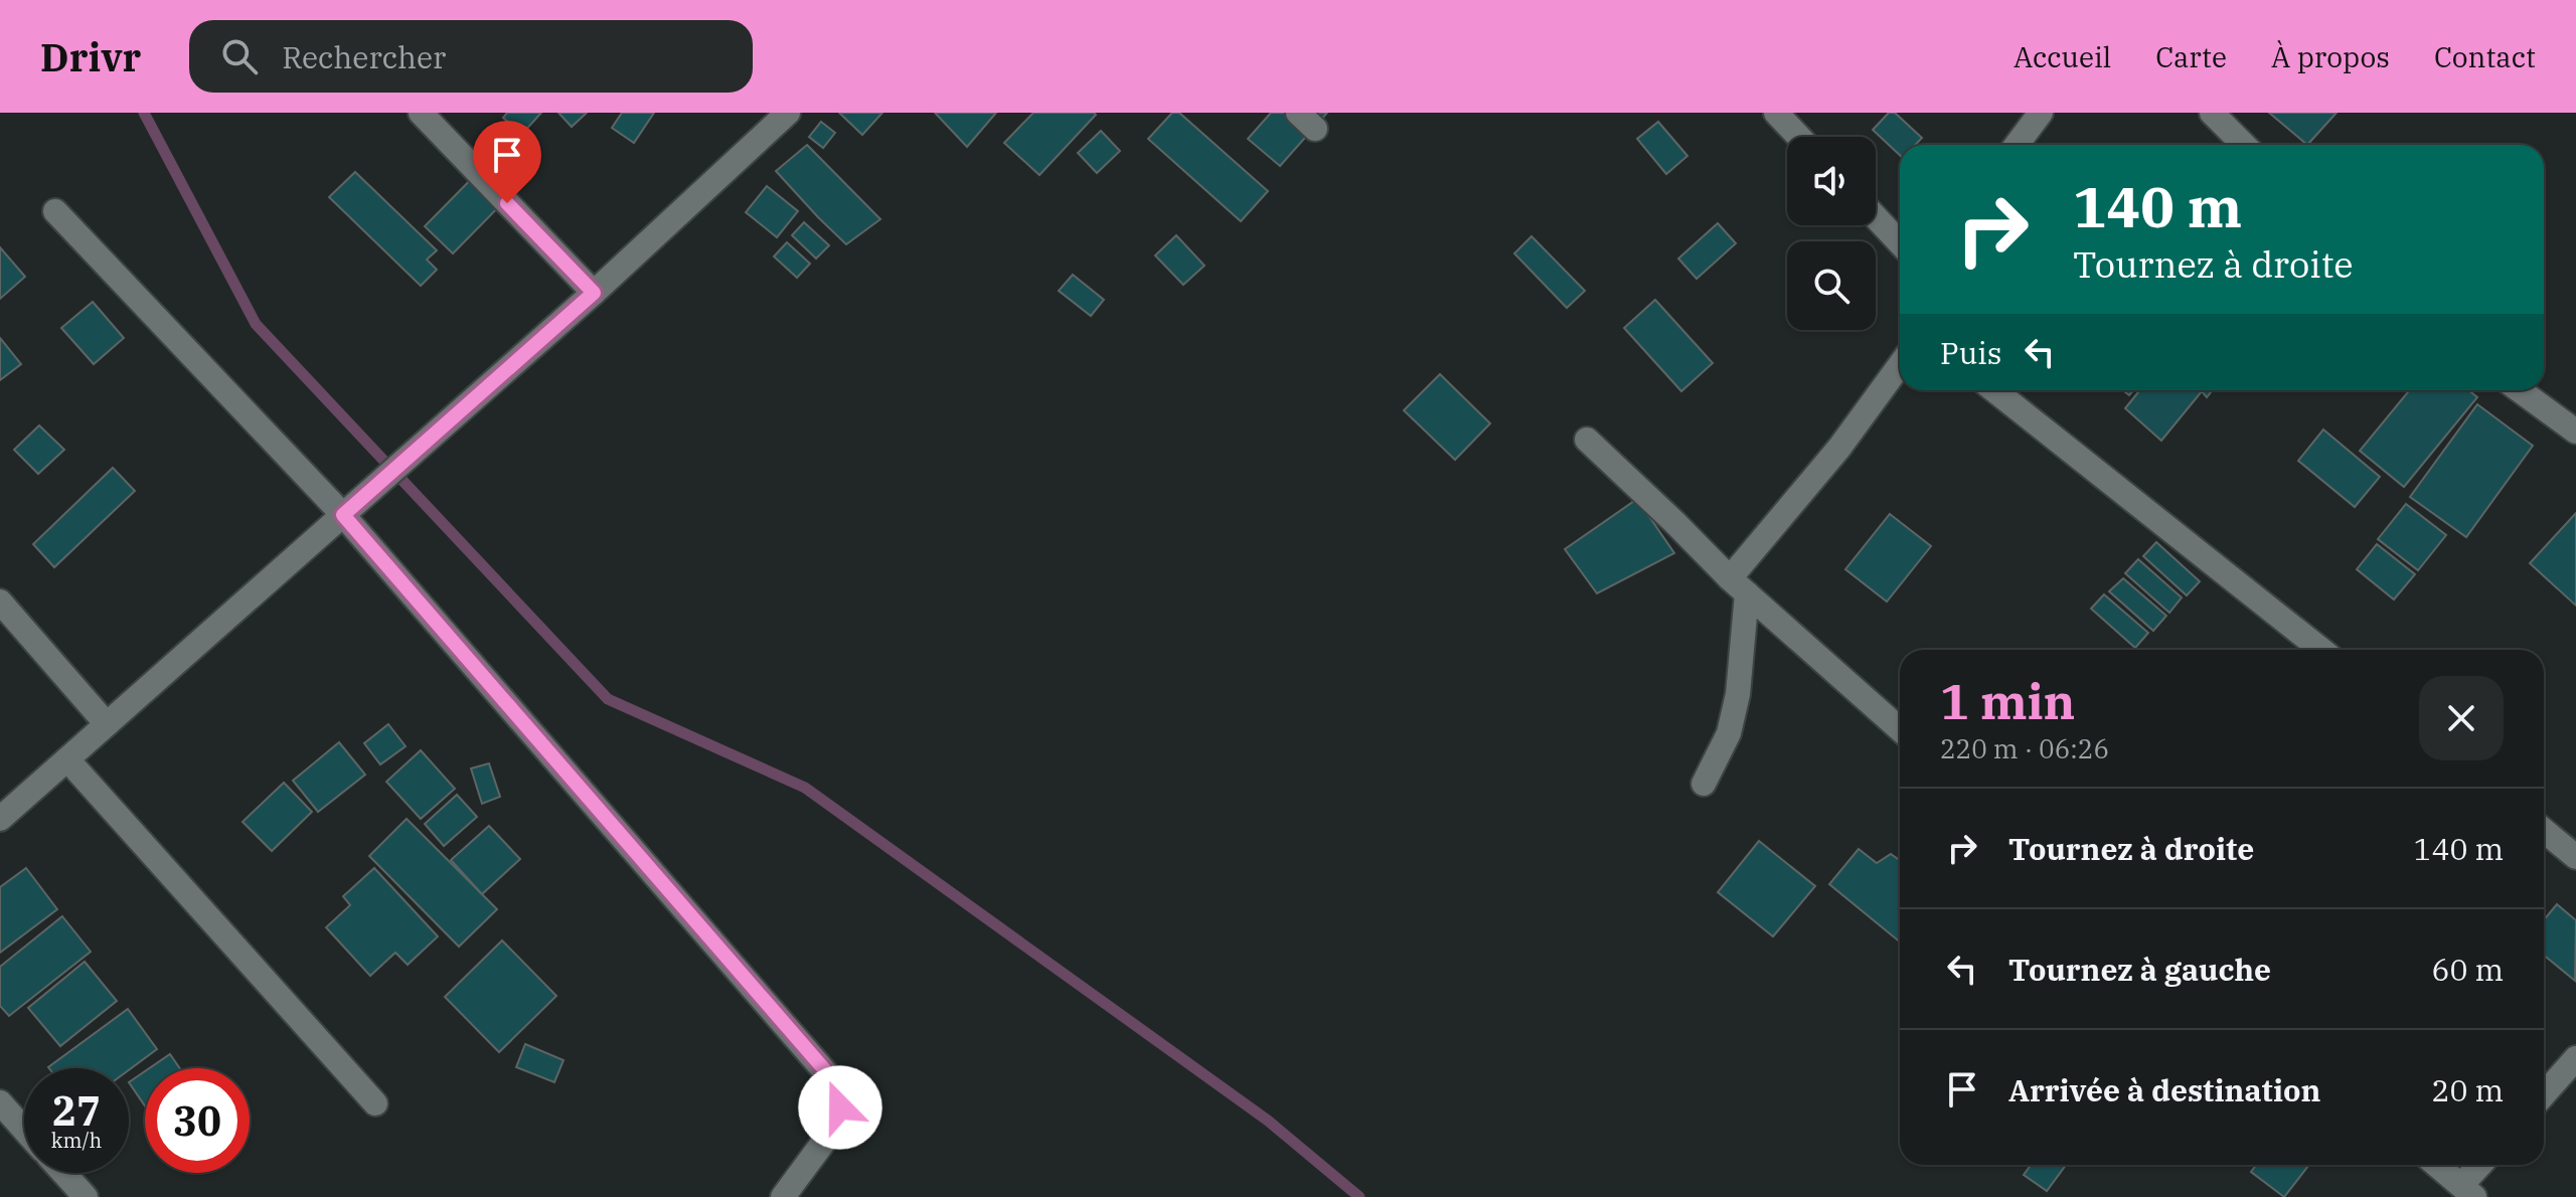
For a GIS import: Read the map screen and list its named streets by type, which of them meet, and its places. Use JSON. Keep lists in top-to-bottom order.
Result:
{
  "page": {
    "header": "Drivr",
    "search": "Rechercher",
    "nav": [
      "Accueil",
      "Carte",
      "À propos",
      "Contact"
    ],
    "turn": ["140 m", "Tournez à droite"],
    "then": "Puis",
    "heading": ["1 min", "220 m · 06:26"],
    "list": [
      {
        "name": "Tournez à droite",
        "value": "140 m"
      },
      {
        "name": "Tournez à gauche",
        "value": "60 m"
      },
      {
        "name": "Arrivée à destination",
        "value": "20 m"
      }
    ],
    "speed": "27 km/h",
    "limit": "30"
  }
}
